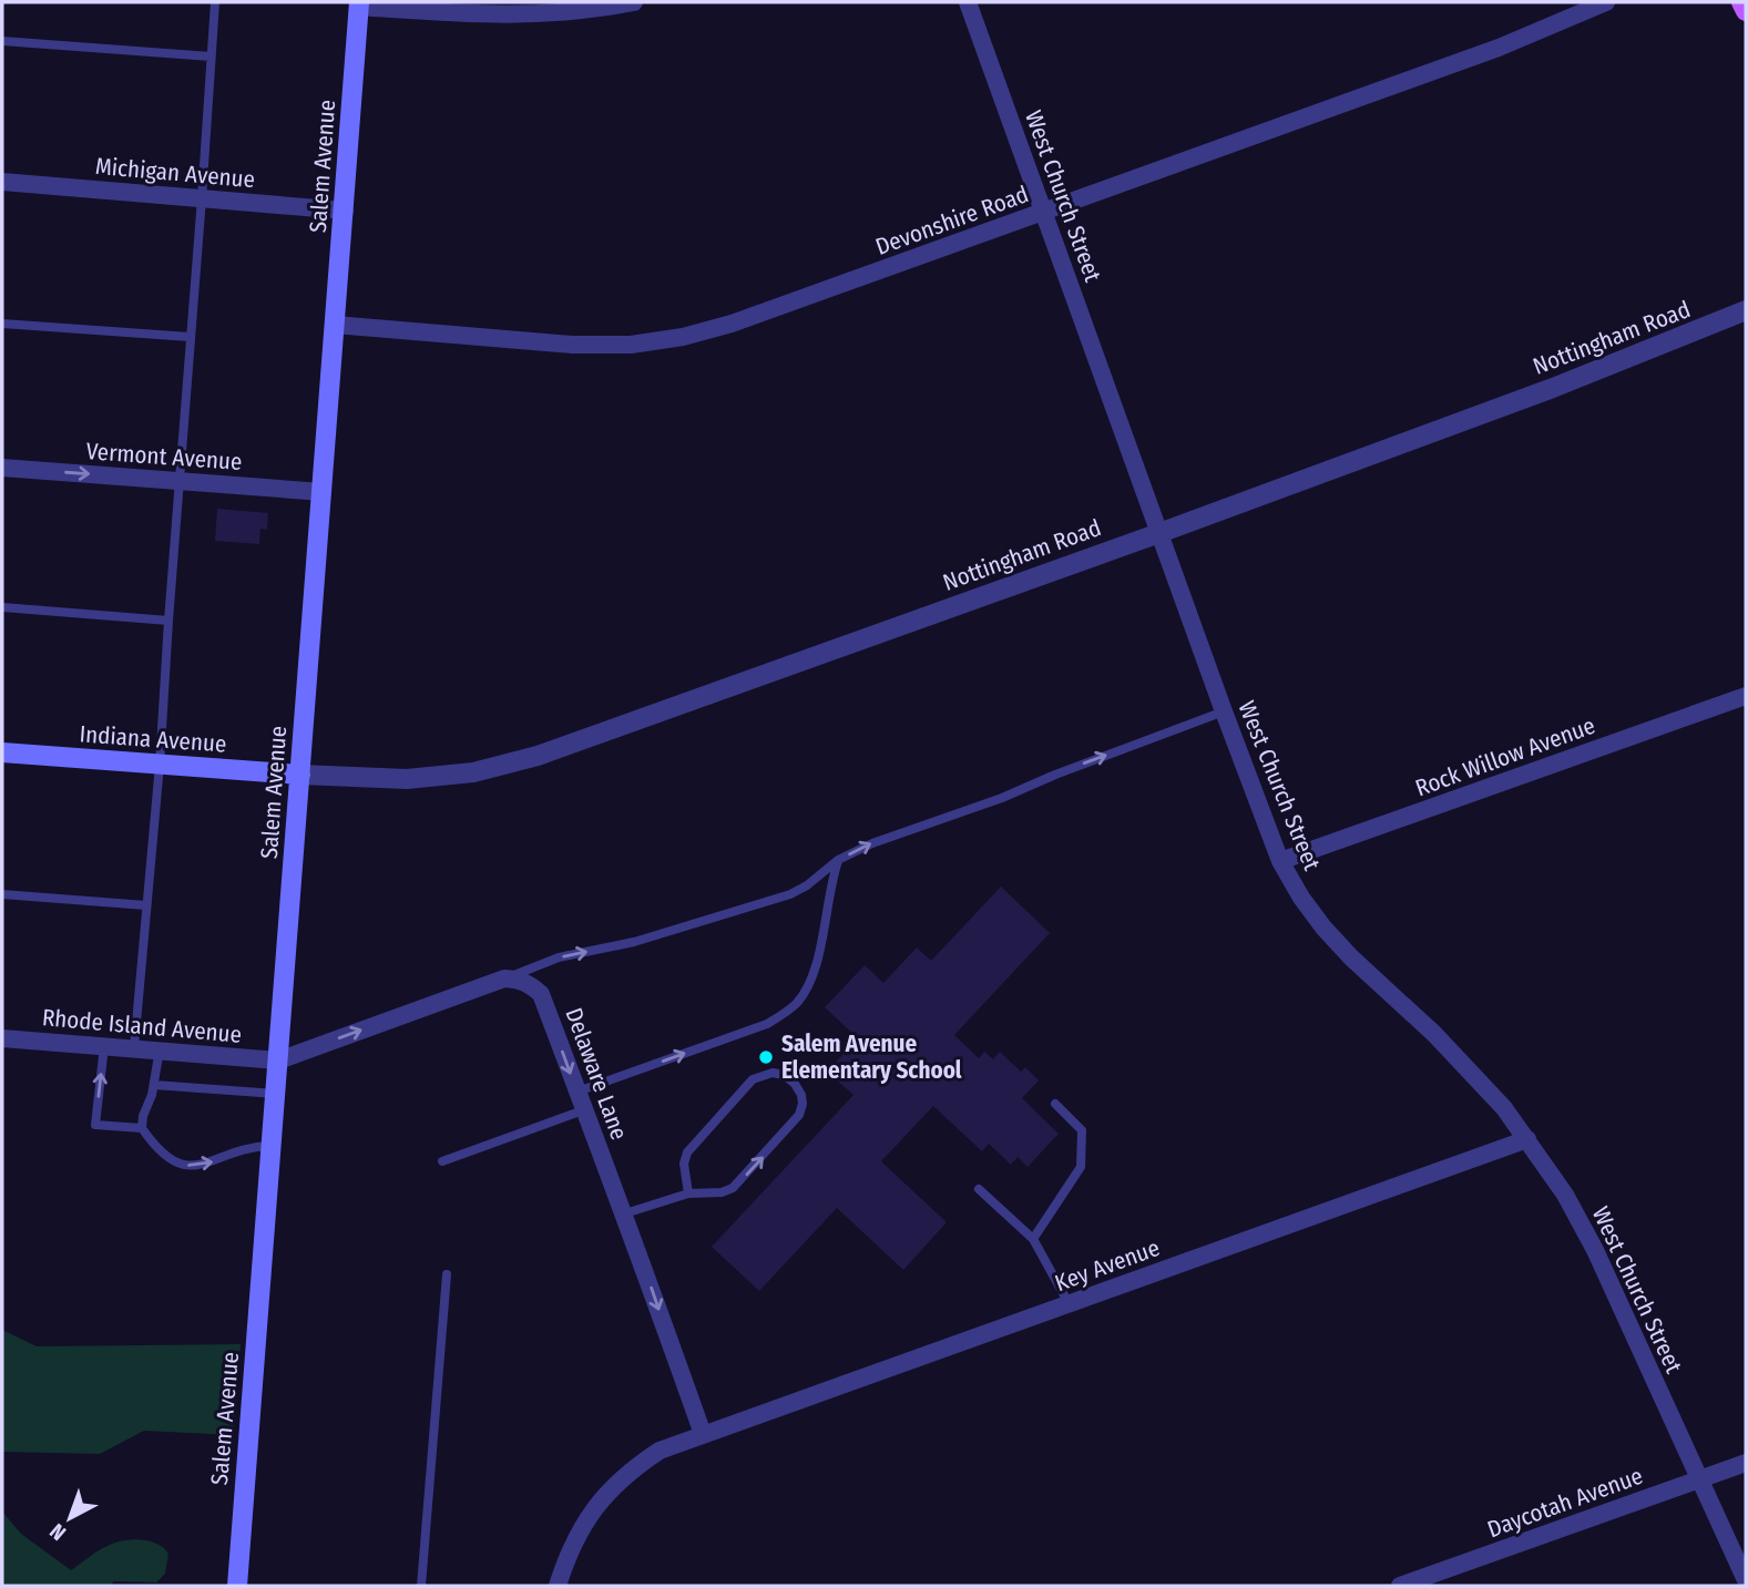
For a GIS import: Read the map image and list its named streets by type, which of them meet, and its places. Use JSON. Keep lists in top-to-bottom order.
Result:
{
  "streets": {
    "main road": ["Salem Avenue", "Indiana Avenue"],
    "street": [
      "Michigan Avenue",
      "West Church Street",
      "Devonshire Road",
      "Nottingham Road",
      "Vermont Avenue",
      "Rock Willow Avenue",
      "Rhode Island Avenue",
      "Delaware Lane",
      "Key Avenue",
      "Daycotah Avenue"
    ]
  },
  "crossings": [
    ["Salem Avenue", "Michigan Avenue"],
    ["Salem Avenue", "Devonshire Road"],
    ["Salem Avenue", "Nottingham Road"],
    ["Salem Avenue", "Vermont Avenue"],
    ["Salem Avenue", "Indiana Avenue"],
    ["Salem Avenue", "Rhode Island Avenue"],
    ["West Church Street", "Devonshire Road"],
    ["West Church Street", "Nottingham Road"],
    ["West Church Street", "Rock Willow Avenue"],
    ["West Church Street", "Key Avenue"],
    ["West Church Street", "Daycotah Avenue"],
    ["Nottingham Road", "Indiana Avenue"],
    ["Delaware Lane", "Key Avenue"]
  ],
  "one_way": ["Vermont Avenue", "Delaware Lane"],
  "places": ["Salem Avenue Elementary School"],
  "north": "bottom left"
}
